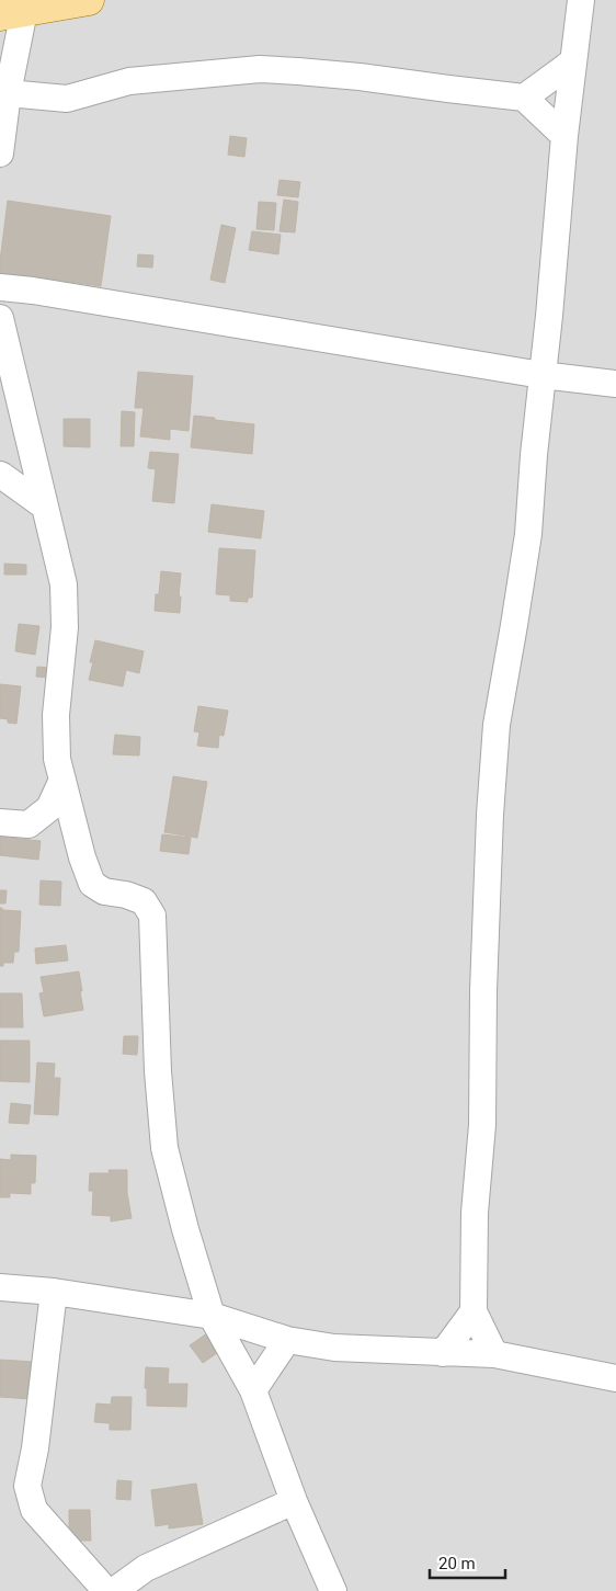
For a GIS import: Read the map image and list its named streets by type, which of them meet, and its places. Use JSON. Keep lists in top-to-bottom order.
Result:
{
  "scale_bar": "20 m"
}
